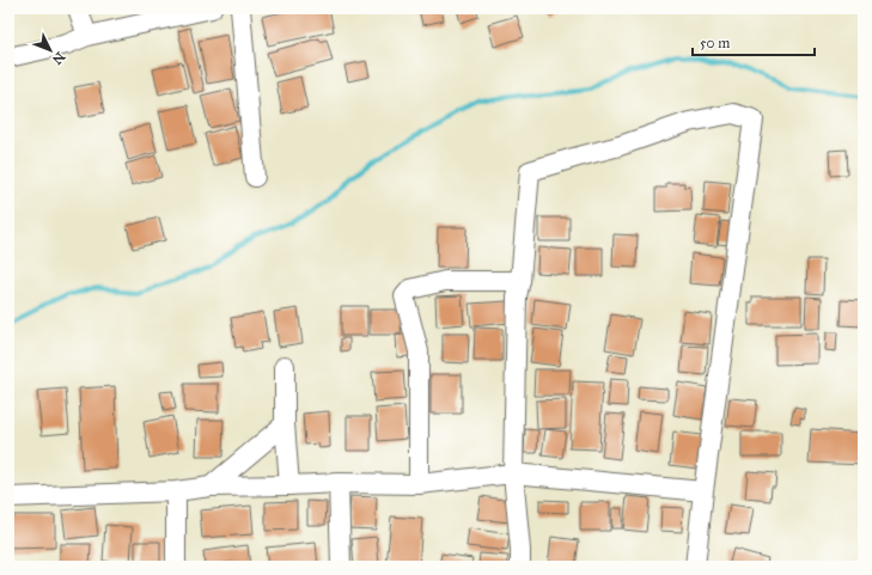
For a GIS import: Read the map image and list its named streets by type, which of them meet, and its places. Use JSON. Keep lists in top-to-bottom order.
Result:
{
  "scale_bar": "50 m",
  "north": "bottom right"
}
